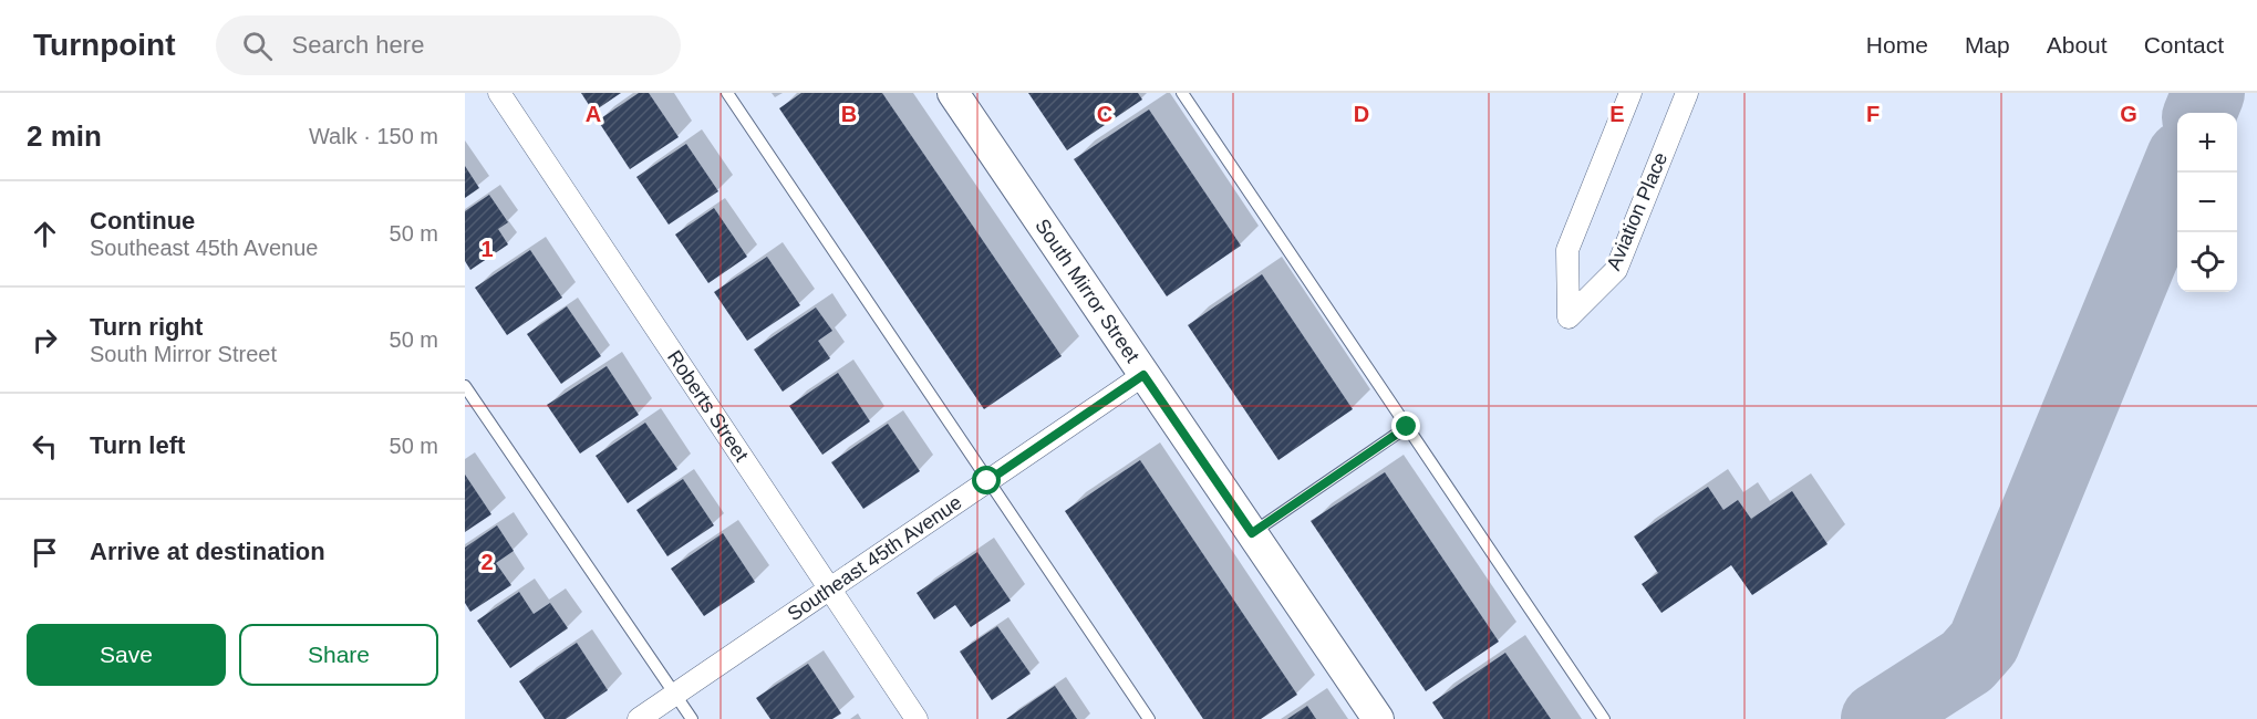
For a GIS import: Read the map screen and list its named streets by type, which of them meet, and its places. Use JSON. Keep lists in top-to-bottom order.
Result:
{
  "streets": {
    "street": [
      "Aviation Place",
      "South Mirror Street",
      "Roberts Street",
      "Southeast 45th Avenue"
    ]
  },
  "crossings": [
    ["South Mirror Street", "Southeast 45th Avenue"],
    ["Roberts Street", "Southeast 45th Avenue"]
  ],
  "page": {
    "header": "Turnpoint",
    "search": "Search here",
    "nav": [
      "Home",
      "Map",
      "About",
      "Contact"
    ],
    "heading": ["2 min", "Walk · 150 m"],
    "map_buttons": ["+", "−"],
    "list": [
      ["Continue", "Southeast 45th Avenue", "50 m"],
      ["Turn right", "South Mirror Street", "50 m"],
      ["Turn left", "50 m"],
      "Arrive at destination"
    ],
    "buttons": ["Save", "Share"]
  },
  "grid": {
    "columns": [
      "A",
      "B",
      "C",
      "D",
      "E",
      "F",
      "G"
    ],
    "rows": ["1", "2"]
  }
}
